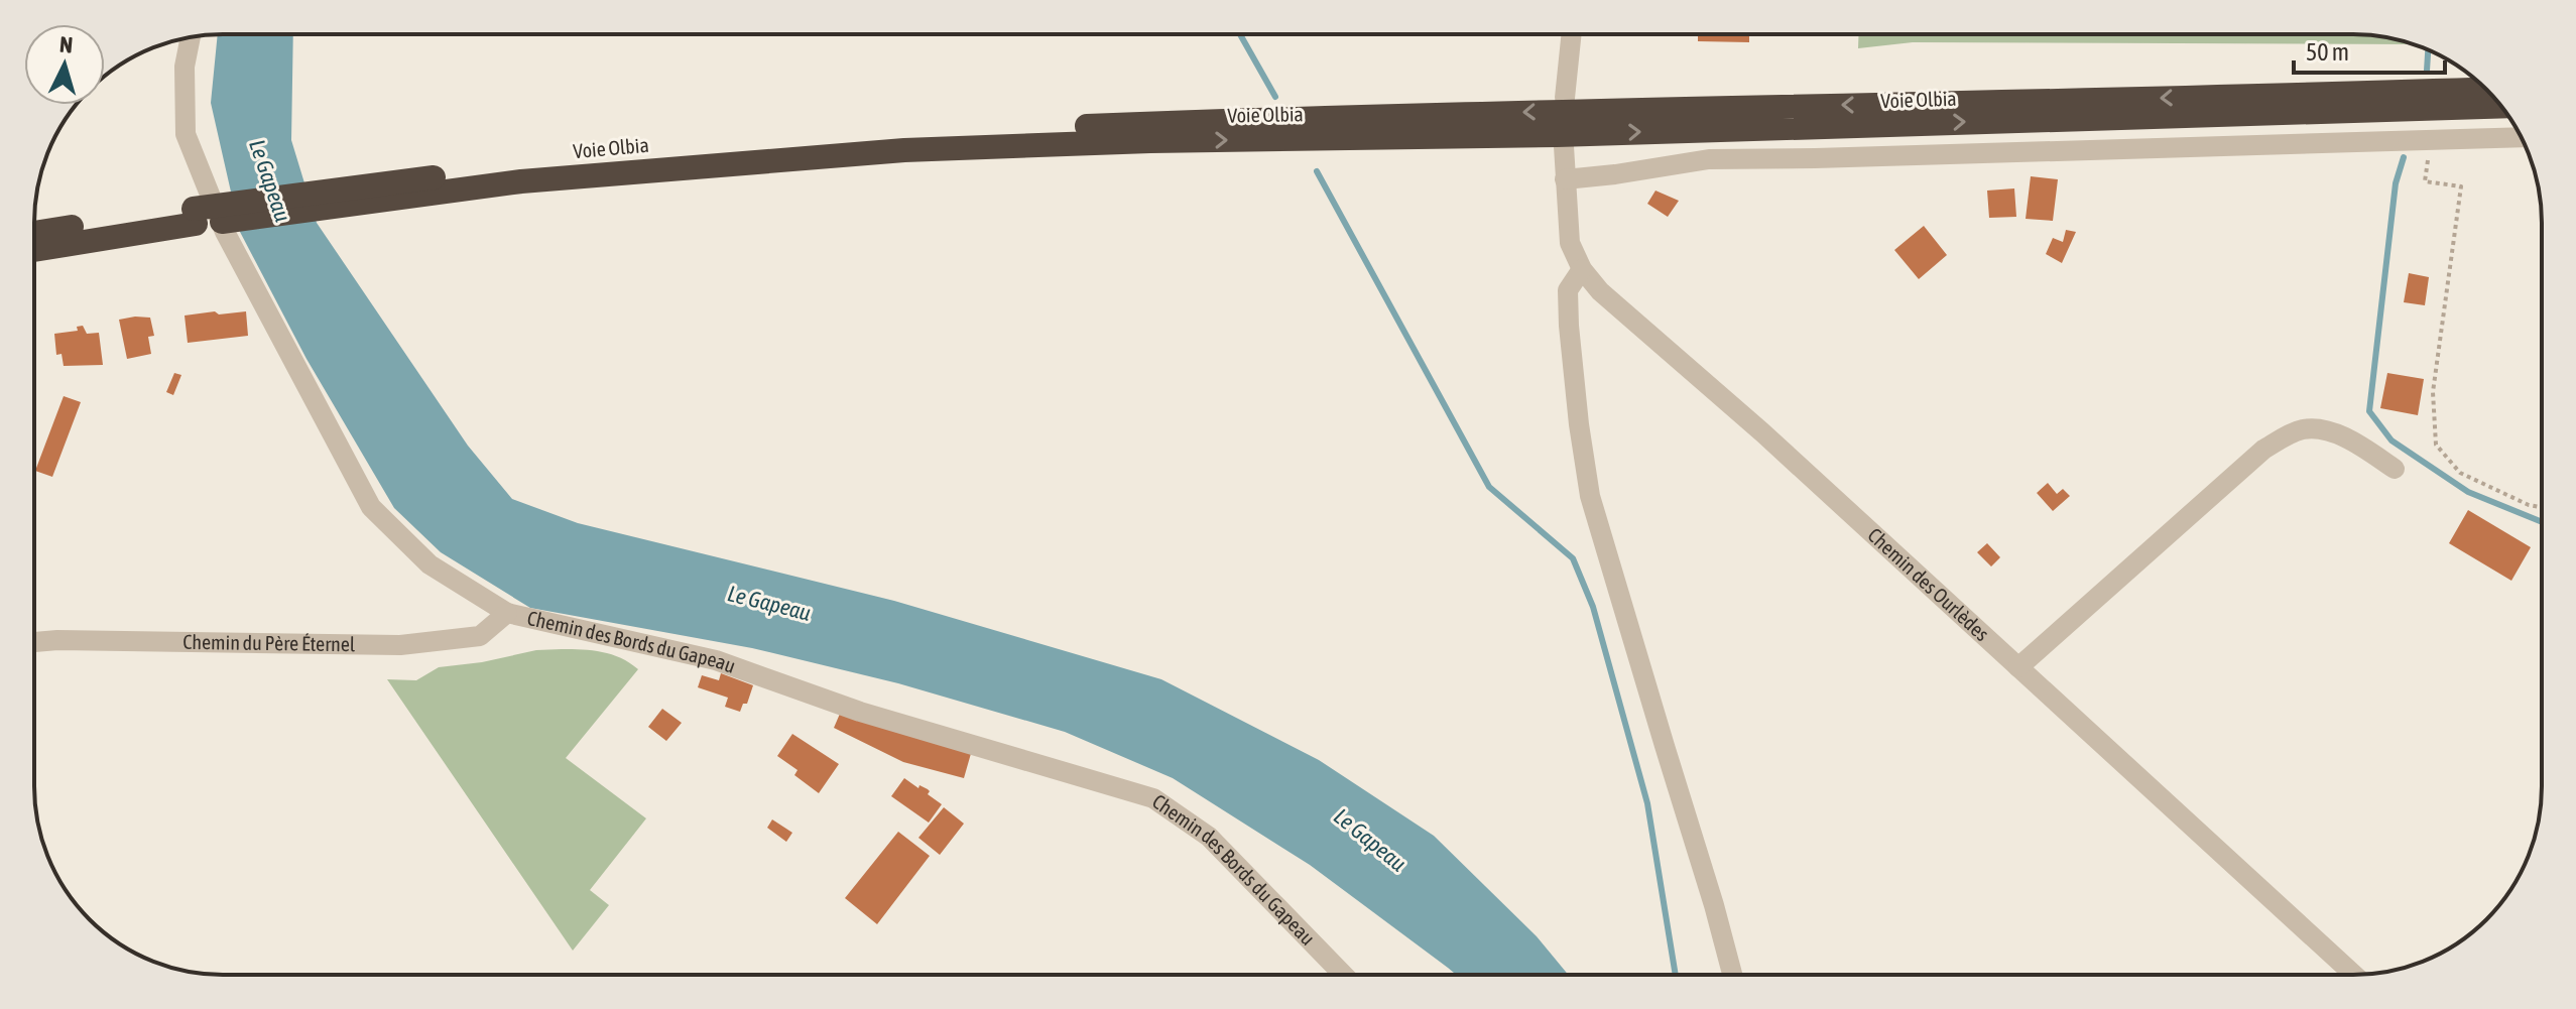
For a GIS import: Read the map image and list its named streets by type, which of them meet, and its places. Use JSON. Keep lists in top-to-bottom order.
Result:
{
  "streets": {
    "highway": ["Voie Olbia"],
    "street": ["Chemin des Ourlèdes", "Chemin du Père Éternel", "Chemin des Bords du Gapeau"]
  },
  "crossings": [
    ["Chemin du Père Éternel", "Chemin des Bords du Gapeau"]
  ],
  "water": ["Le Gapeau"],
  "scale_bar": "50 m",
  "north": "top"
}
